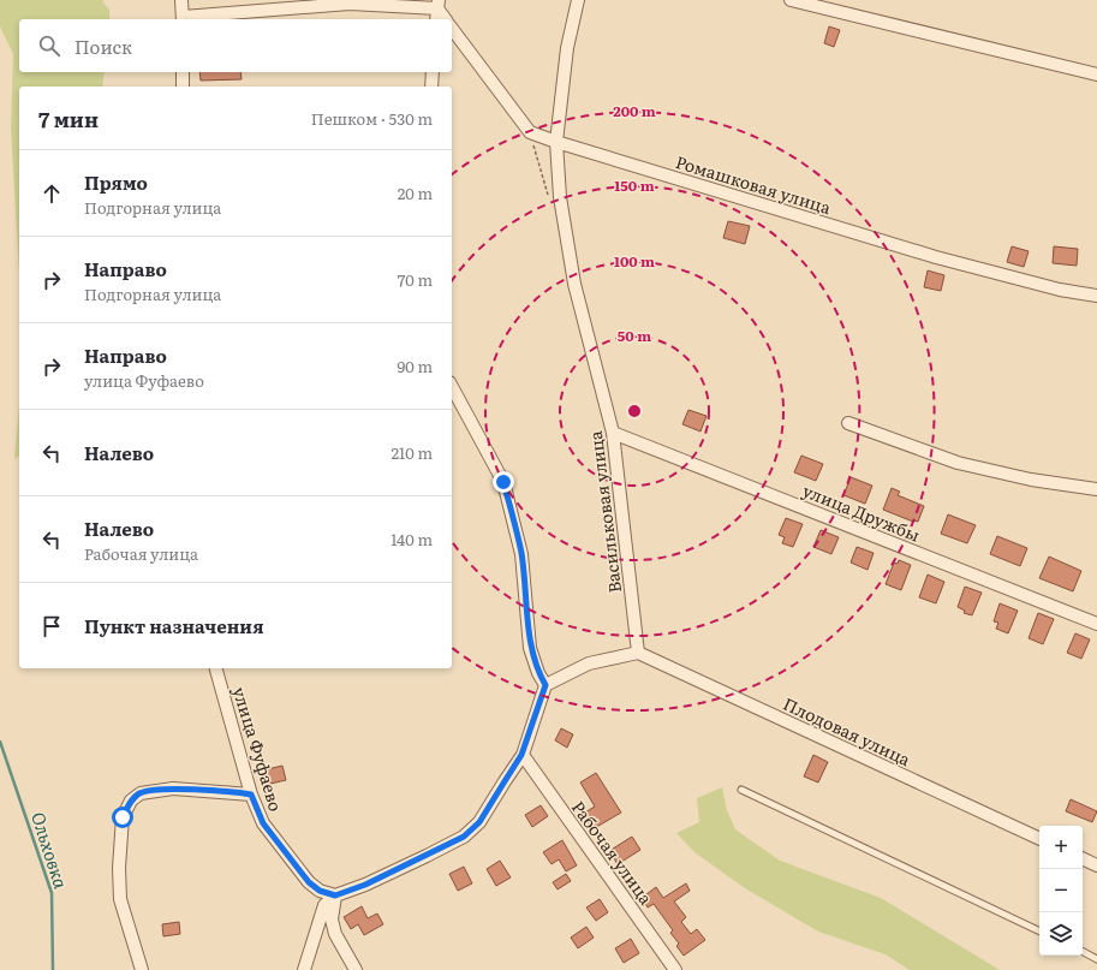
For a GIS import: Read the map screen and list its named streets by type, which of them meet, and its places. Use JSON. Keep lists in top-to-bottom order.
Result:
{
  "streets": {
    "street": [
      "Ромашковая улица",
      "Васильковая улица",
      "улица Дружбы",
      "Плодовая улица",
      "улица Фуфаево",
      "Рабочая улица"
    ]
  },
  "crossings": [
    ["Ромашковая улица", "Васильковая улица"],
    ["Васильковая улица", "улица Дружбы"],
    ["Васильковая улица", "Плодовая улица"]
  ],
  "water": ["Ольховка"],
  "page": {
    "search": "Поиск",
    "heading": ["7 мин", "Пешком · 530 m"],
    "list": [
      ["Прямо", "Подгорная улица", "20 m"],
      ["Направо", "Подгорная улица", "70 m"],
      ["Направо", "улица Фуфаево", "90 m"],
      ["Налево", "210 m"],
      ["Налево", "Рабочая улица", "140 m"],
      "Пункт назначения"
    ],
    "map_buttons": ["+", "−"]
  },
  "rings": [
    "200 m",
    "150 m",
    "100 m",
    "50 m"
  ]
}
